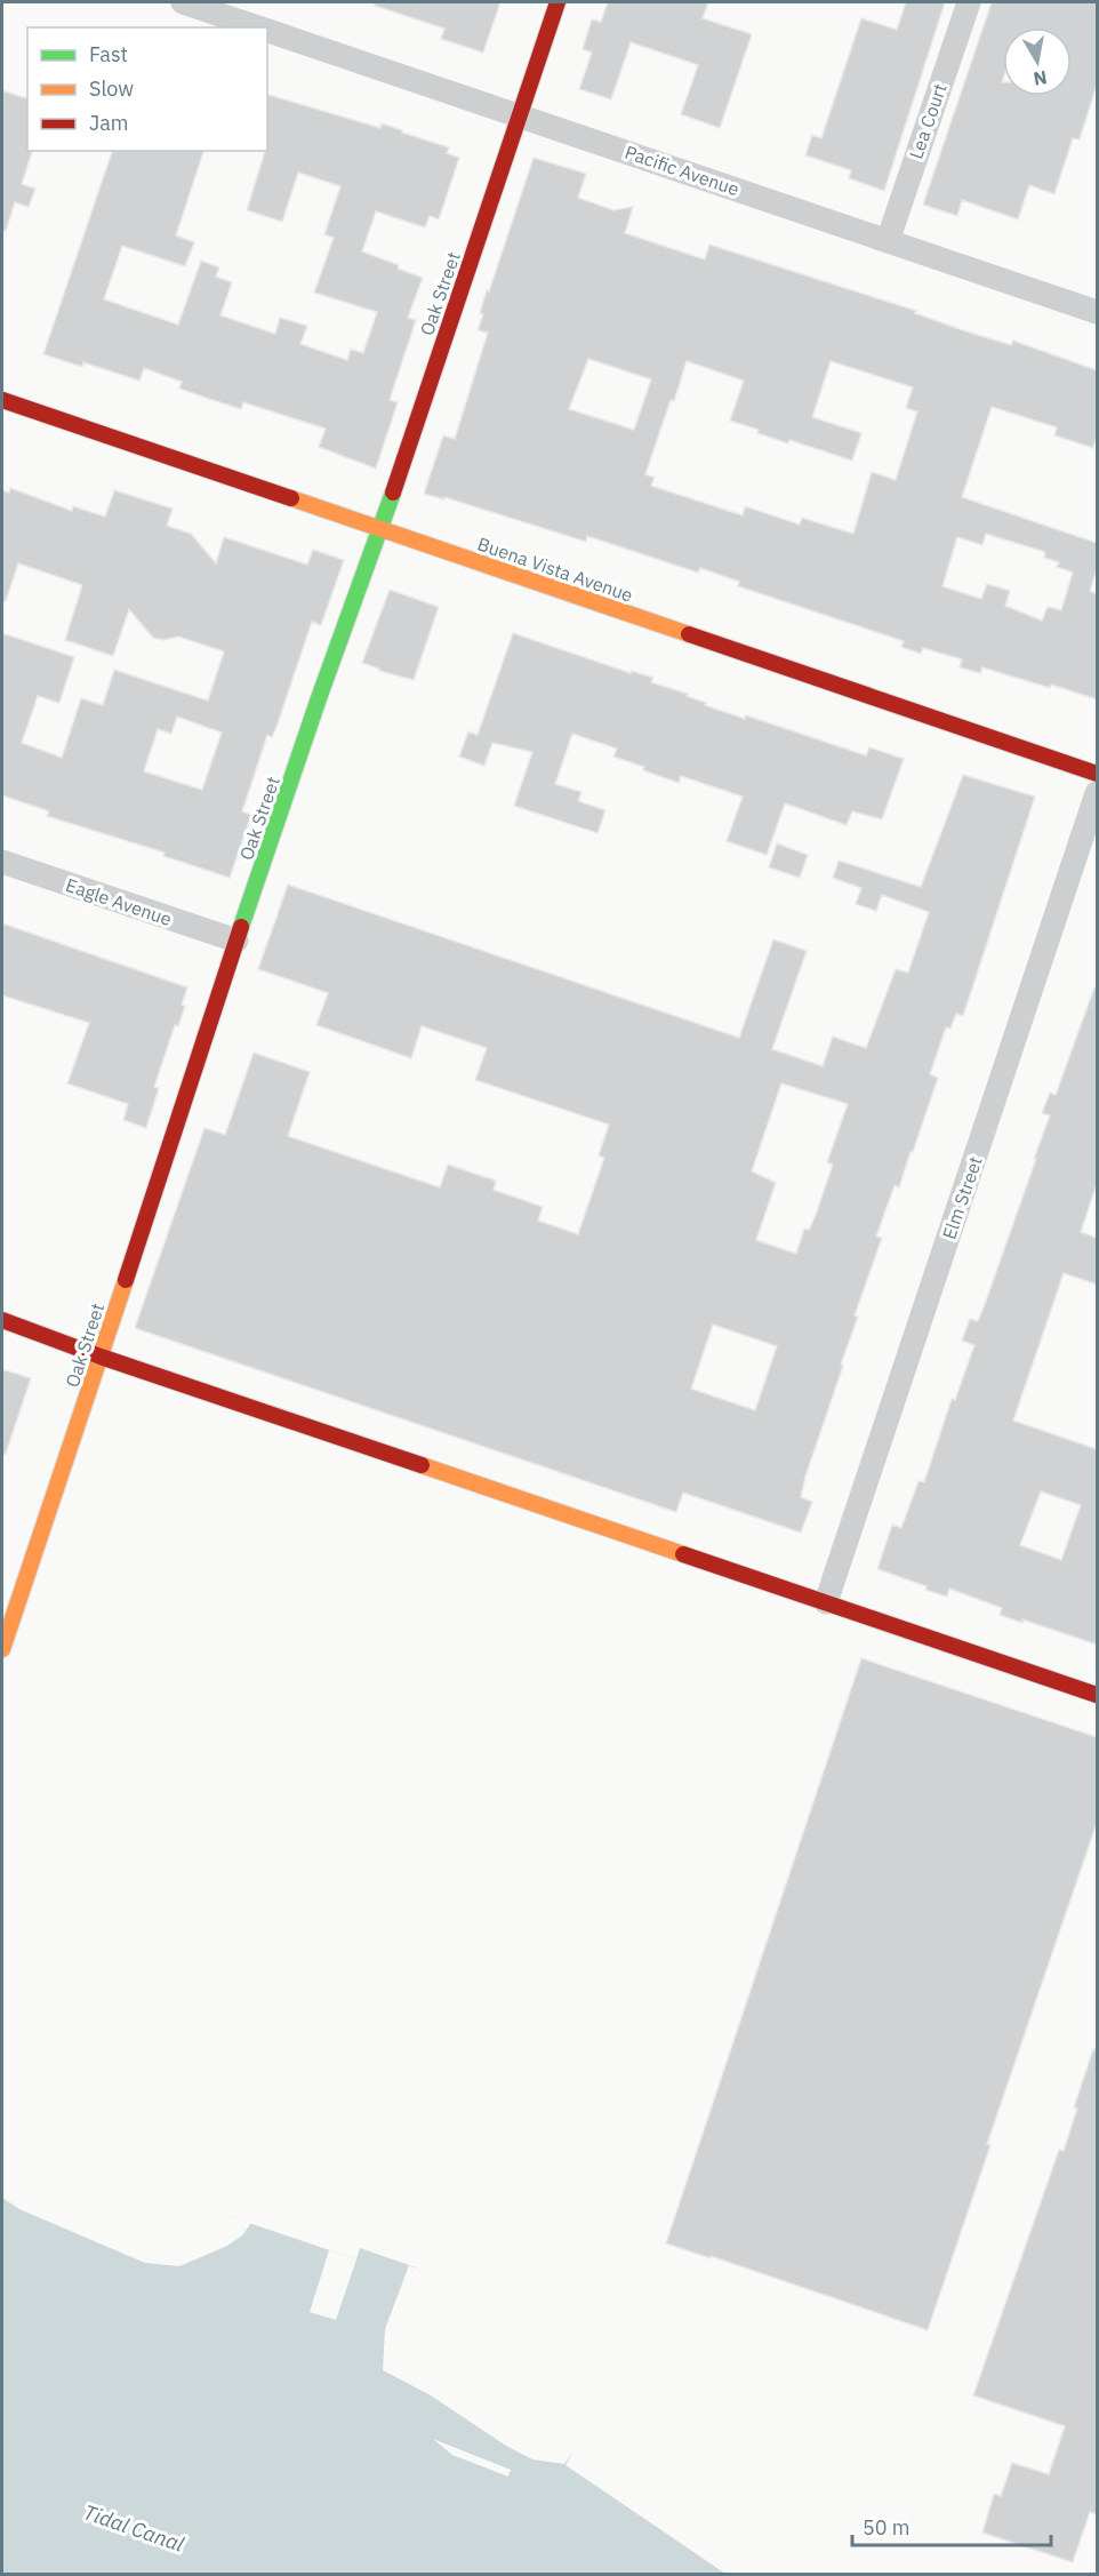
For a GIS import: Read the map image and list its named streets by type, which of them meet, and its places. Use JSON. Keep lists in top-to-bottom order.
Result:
{
  "streets": {
    "street": [
      "Lea Court",
      "Pacific Avenue",
      "Oak Street",
      "Buena Vista Avenue",
      "Eagle Avenue",
      "Elm Street"
    ]
  },
  "crossings": [
    ["Lea Court", "Pacific Avenue"],
    ["Pacific Avenue", "Oak Street"],
    ["Oak Street", "Buena Vista Avenue"],
    ["Oak Street", "Eagle Avenue"]
  ],
  "water": ["Tidal Canal"],
  "legend": ["Fast", "Slow", "Jam"],
  "scale_bar": "50 m",
  "north": "bottom"
}
